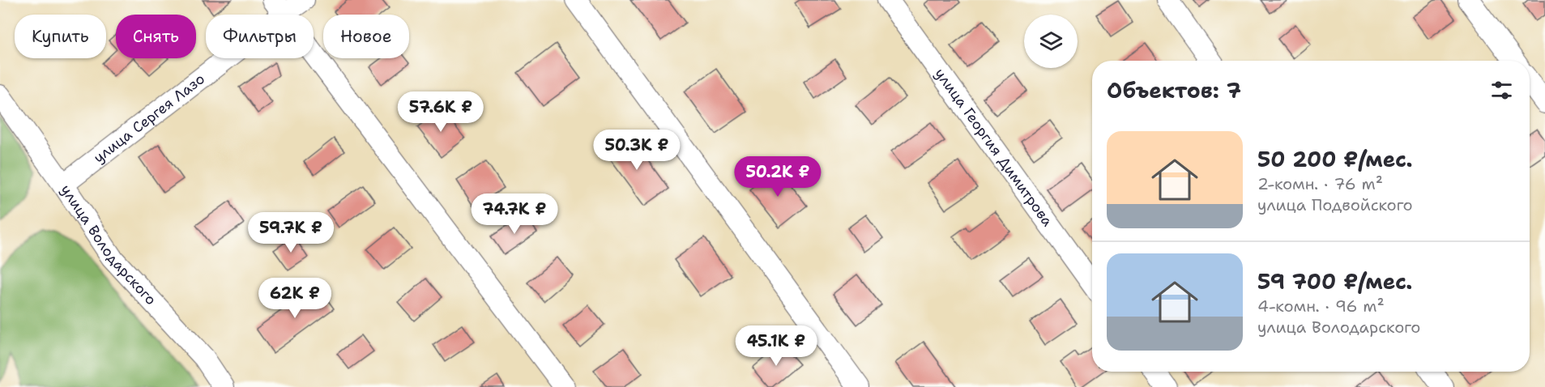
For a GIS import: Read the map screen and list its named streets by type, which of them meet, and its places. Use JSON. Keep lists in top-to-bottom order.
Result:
{
  "streets": {
    "street": ["улица Сергея Лазо", "улица Георгия Димитрова", "улица Володарского"]
  },
  "crossings": [
    ["улица Сергея Лазо", "улица Володарского"]
  ],
  "page": {
    "chip": [
      "Купить",
      "Снять",
      "Фильтры",
      "Новое"
    ],
    "heading": "Объектов: 7",
    "price": [
      "57.6K ₽",
      "50.3K ₽",
      "50.2K ₽",
      "74.7K ₽",
      "59.7K ₽",
      "62K ₽",
      "45.1K ₽"
    ],
    "list": [
      {
        "name": "50 200 ₽/мес.",
        "note": "2-комн. · 76 m² · улица Подвойского"
      },
      {
        "name": "59 700 ₽/мес.",
        "note": "4-комн. · 96 m² · улица Володарского"
      }
    ]
  }
}
